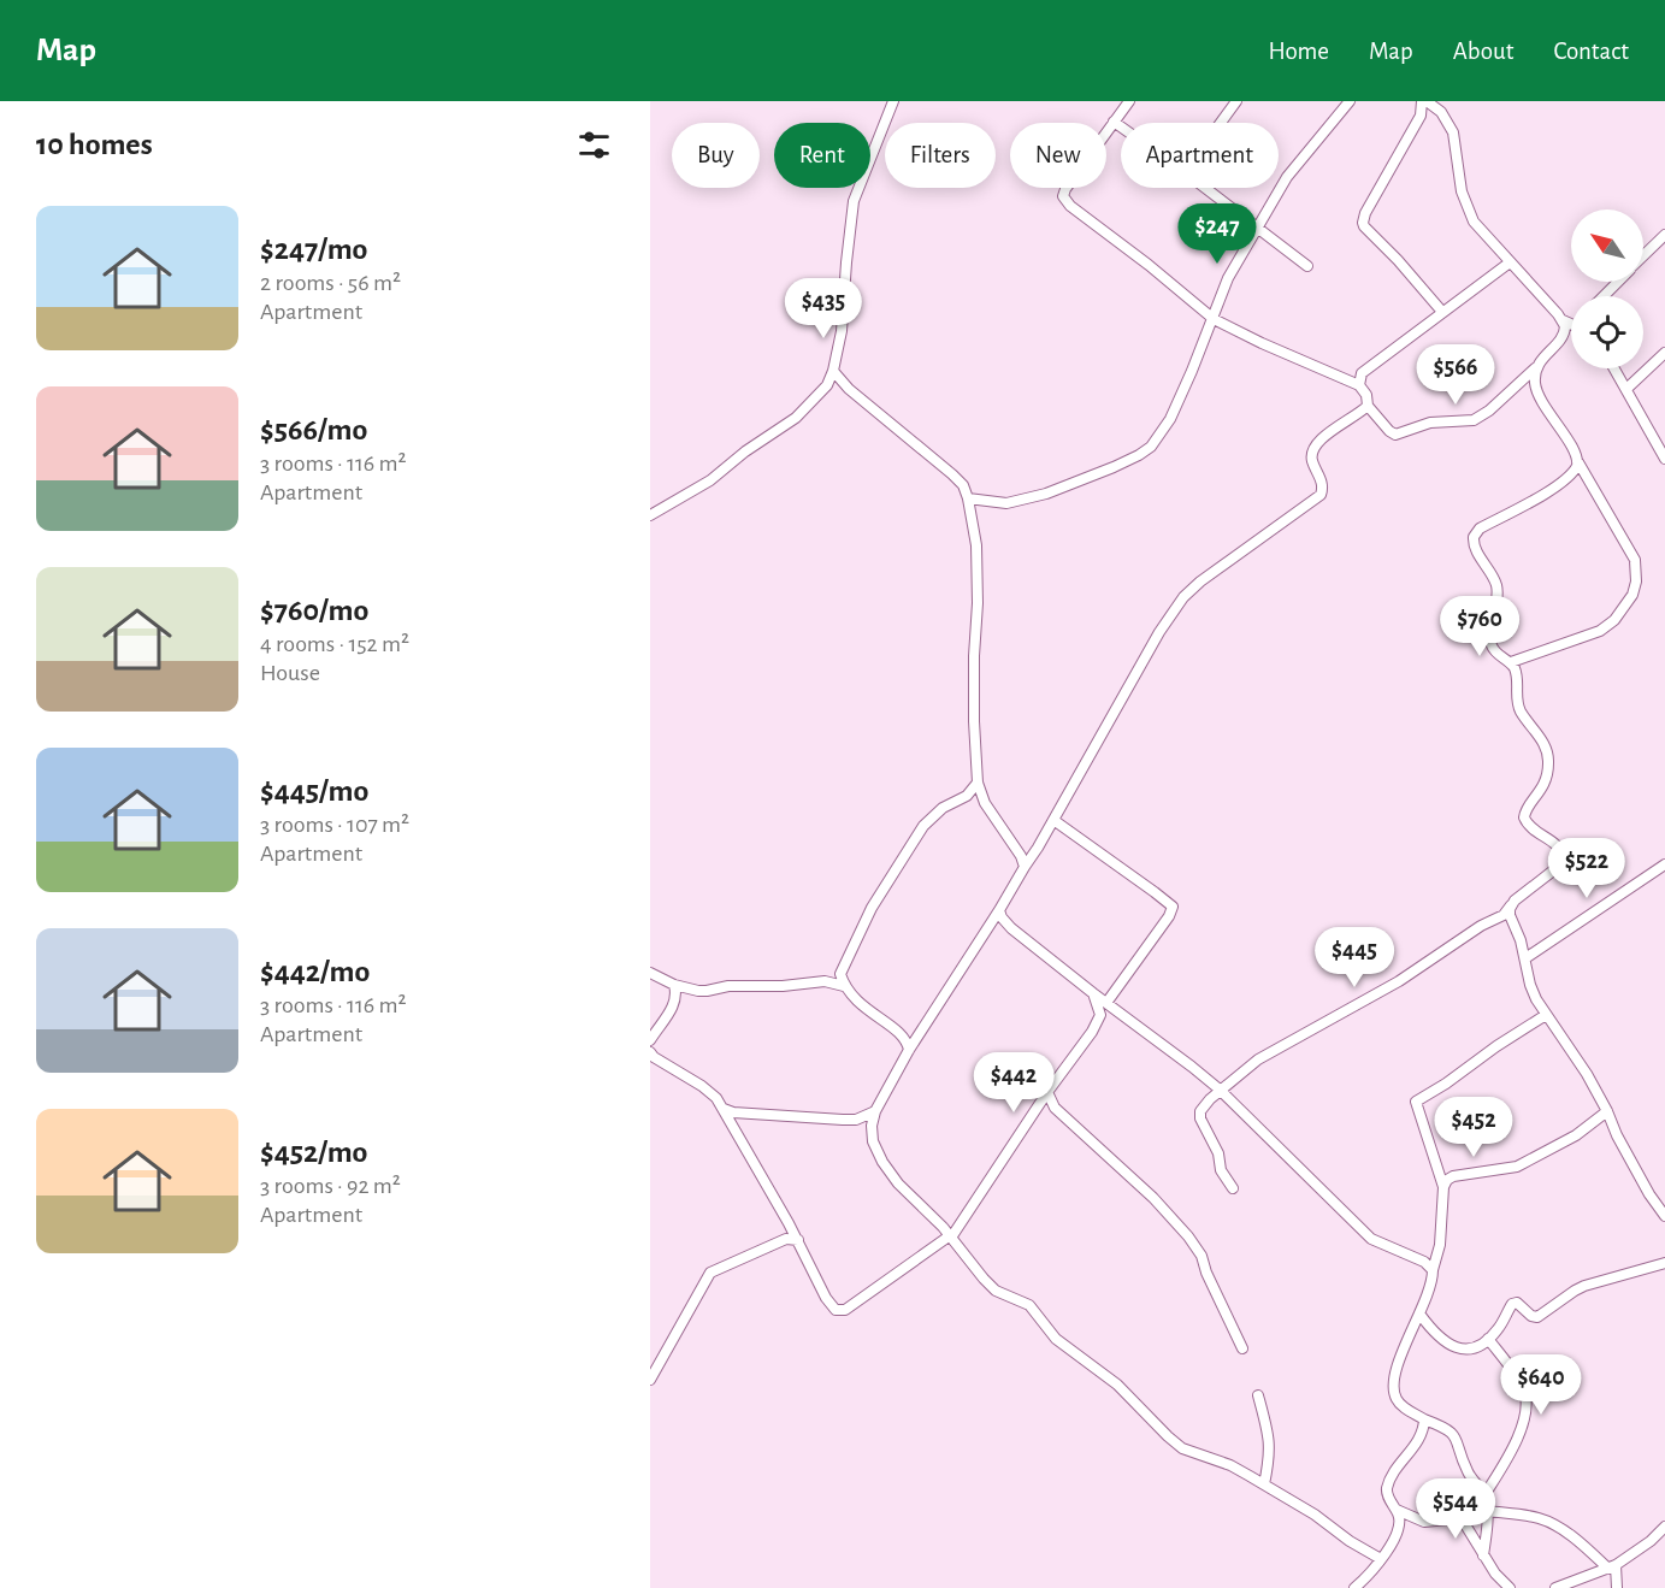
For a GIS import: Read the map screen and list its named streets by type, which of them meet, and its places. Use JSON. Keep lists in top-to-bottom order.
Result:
{
  "north": "top left",
  "page": {
    "header": "Map",
    "nav": [
      "Home",
      "Map",
      "About",
      "Contact"
    ],
    "heading": "10 homes",
    "chip": [
      "Buy",
      "Rent",
      "Filters",
      "New",
      "Apartment"
    ],
    "list": [
      {
        "name": "$247/mo",
        "note": "2 rooms · 56 m² · Apartment"
      },
      {
        "name": "$566/mo",
        "note": "3 rooms · 116 m² · Apartment"
      },
      {
        "name": "$760/mo",
        "note": "4 rooms · 152 m² · House"
      },
      {
        "name": "$445/mo",
        "note": "3 rooms · 107 m² · Apartment"
      },
      {
        "name": "$442/mo",
        "note": "3 rooms · 116 m² · Apartment"
      },
      {
        "name": "$452/mo",
        "note": "3 rooms · 92 m² · Apartment"
      }
    ],
    "price": [
      "$247",
      "$435",
      "$566",
      "$760",
      "$522",
      "$445",
      "$442",
      "$452",
      "$640",
      "$544"
    ]
  }
}
